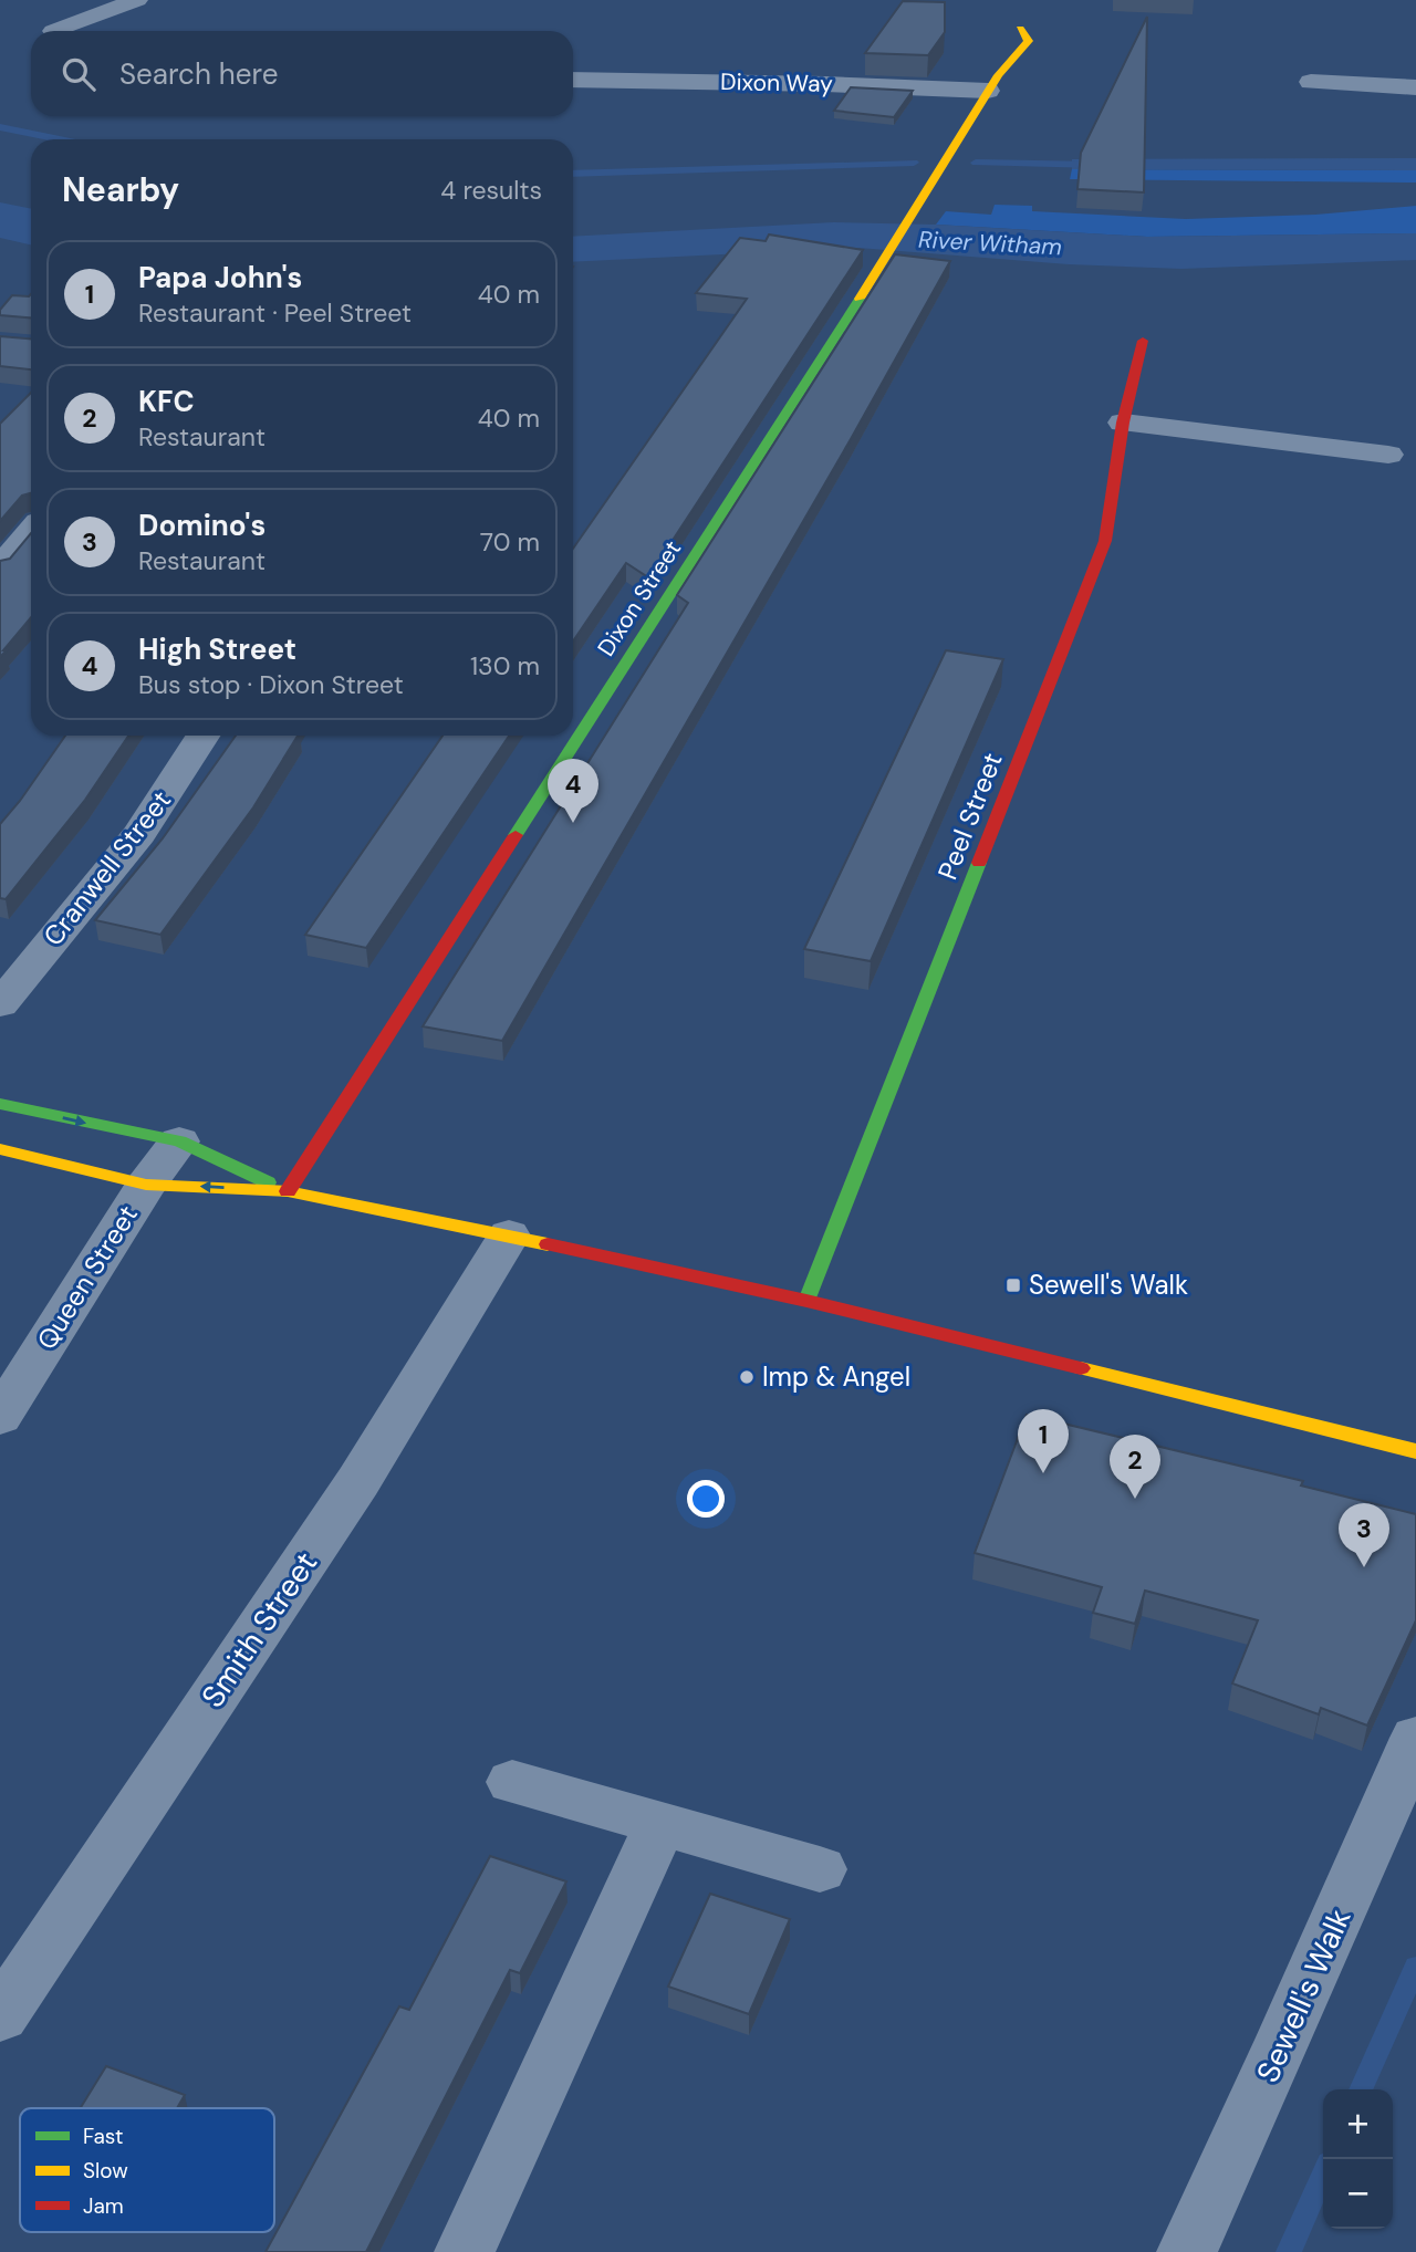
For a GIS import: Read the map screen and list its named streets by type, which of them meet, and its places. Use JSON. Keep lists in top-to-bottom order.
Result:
{
  "streets": {
    "street": [
      "Dixon Way",
      "Dixon Street",
      "Peel Street",
      "Cranwell Street",
      "Queen Street",
      "Smith Street",
      "Sewell's Walk"
    ]
  },
  "crossings": [
    ["Dixon Way", "Dixon Street"]
  ],
  "water": ["River Witham"],
  "places": {
    "transit": ["Sewell's Walk"],
    "other": ["Imp & Angel"]
  },
  "legend": ["Fast", "Slow", "Jam"],
  "page": {
    "search": "Search here",
    "heading": ["Nearby", "4 results"],
    "list": [
      {
        "mark": "1",
        "name": "Papa John's",
        "note": "Restaurant · Peel Street",
        "value": "40 m"
      },
      {
        "mark": "2",
        "name": "KFC",
        "note": "Restaurant",
        "value": "40 m"
      },
      {
        "mark": "3",
        "name": "Domino's",
        "note": "Restaurant",
        "value": "70 m"
      },
      {
        "mark": "4",
        "name": "High Street",
        "note": "Bus stop · Dixon Street",
        "value": "130 m"
      }
    ],
    "pins": [
      "4",
      "1",
      "2",
      "3"
    ],
    "map_buttons": ["+", "−"]
  }
}
